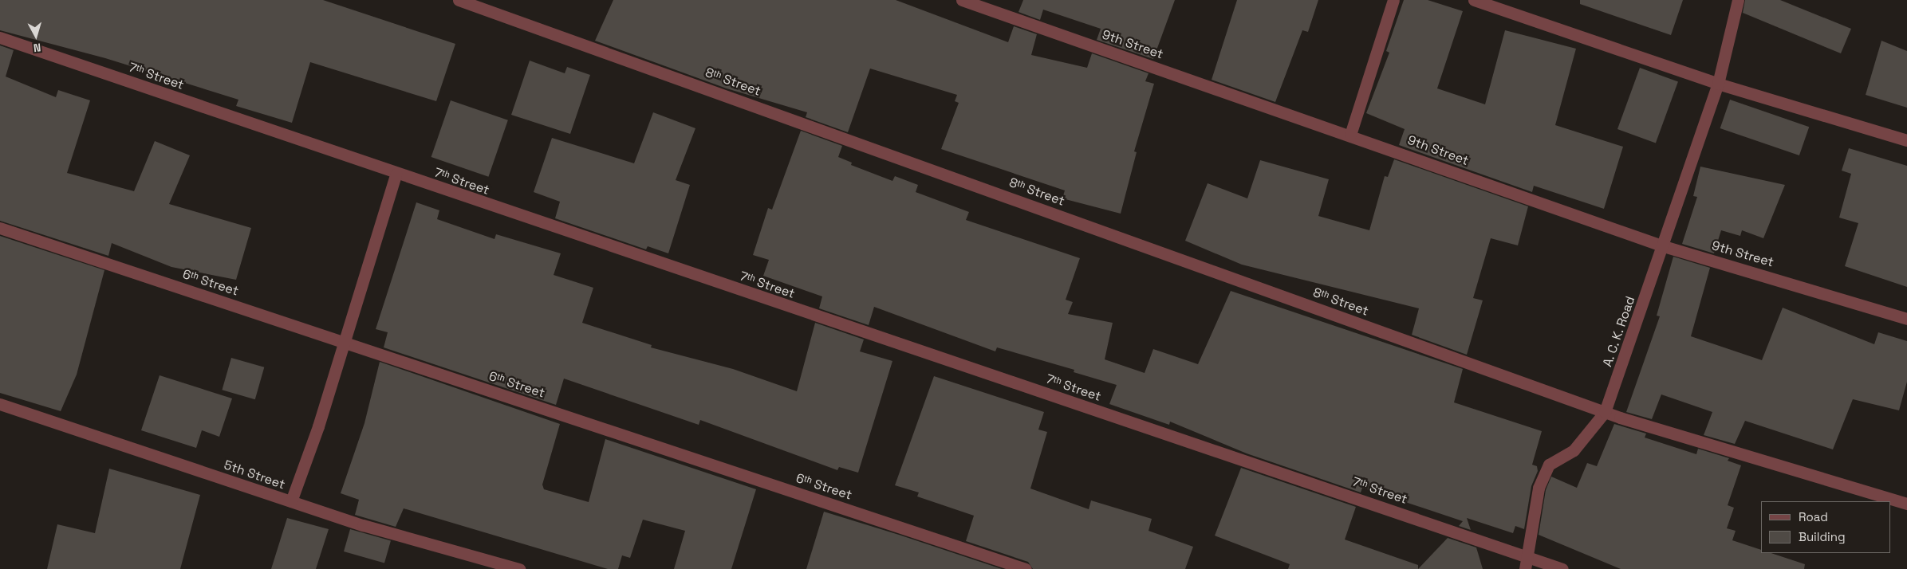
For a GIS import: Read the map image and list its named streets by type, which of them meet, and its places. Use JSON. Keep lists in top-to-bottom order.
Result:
{
  "streets": {
    "street": [
      "9th Street",
      "7ᵗʰ Street",
      "8ᵗʰ Street",
      "6ᵗʰ Street",
      "A. C. K. Road",
      "5th Street"
    ]
  },
  "crossings": [
    ["9th Street", "A. C. K. Road"],
    ["7ᵗʰ Street", "A. C. K. Road"],
    ["8ᵗʰ Street", "A. C. K. Road"]
  ],
  "legend": ["Road", "Building"],
  "north": "bottom"
}
